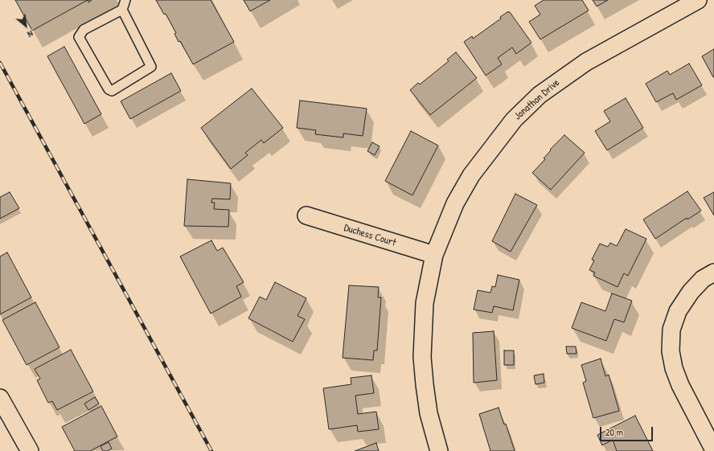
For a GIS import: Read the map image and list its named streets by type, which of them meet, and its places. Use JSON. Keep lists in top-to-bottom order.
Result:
{
  "streets": {
    "street": ["Jonathon Drive", "Duchess Court"]
  },
  "crossings": [
    ["Jonathon Drive", "Duchess Court"]
  ],
  "scale_bar": "20 m",
  "north": "bottom right"
}
